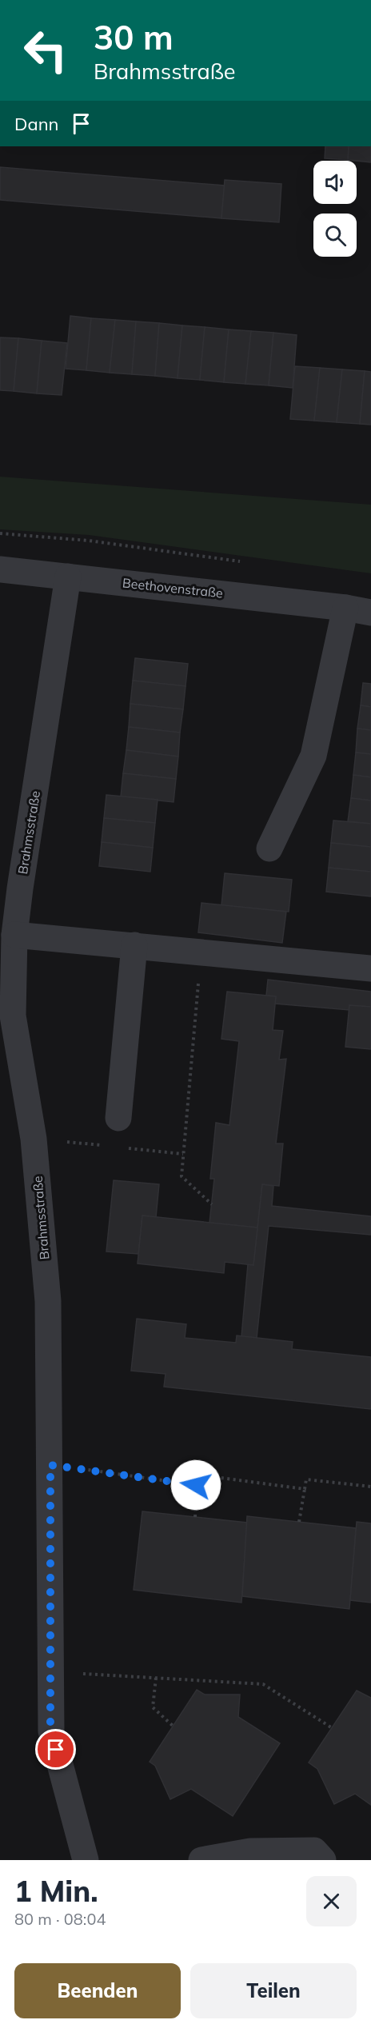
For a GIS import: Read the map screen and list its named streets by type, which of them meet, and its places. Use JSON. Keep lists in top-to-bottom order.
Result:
{
  "streets": {
    "street": ["Beethovenstraße", "Brahmsstraße"]
  },
  "crossings": [
    ["Beethovenstraße", "Brahmsstraße"]
  ],
  "page": {
    "turn": ["30 m", "Brahmsstraße"],
    "then": "Dann",
    "heading": ["1 Min.", "80 m · 08:04"],
    "buttons": ["Beenden", "Teilen"]
  }
}
